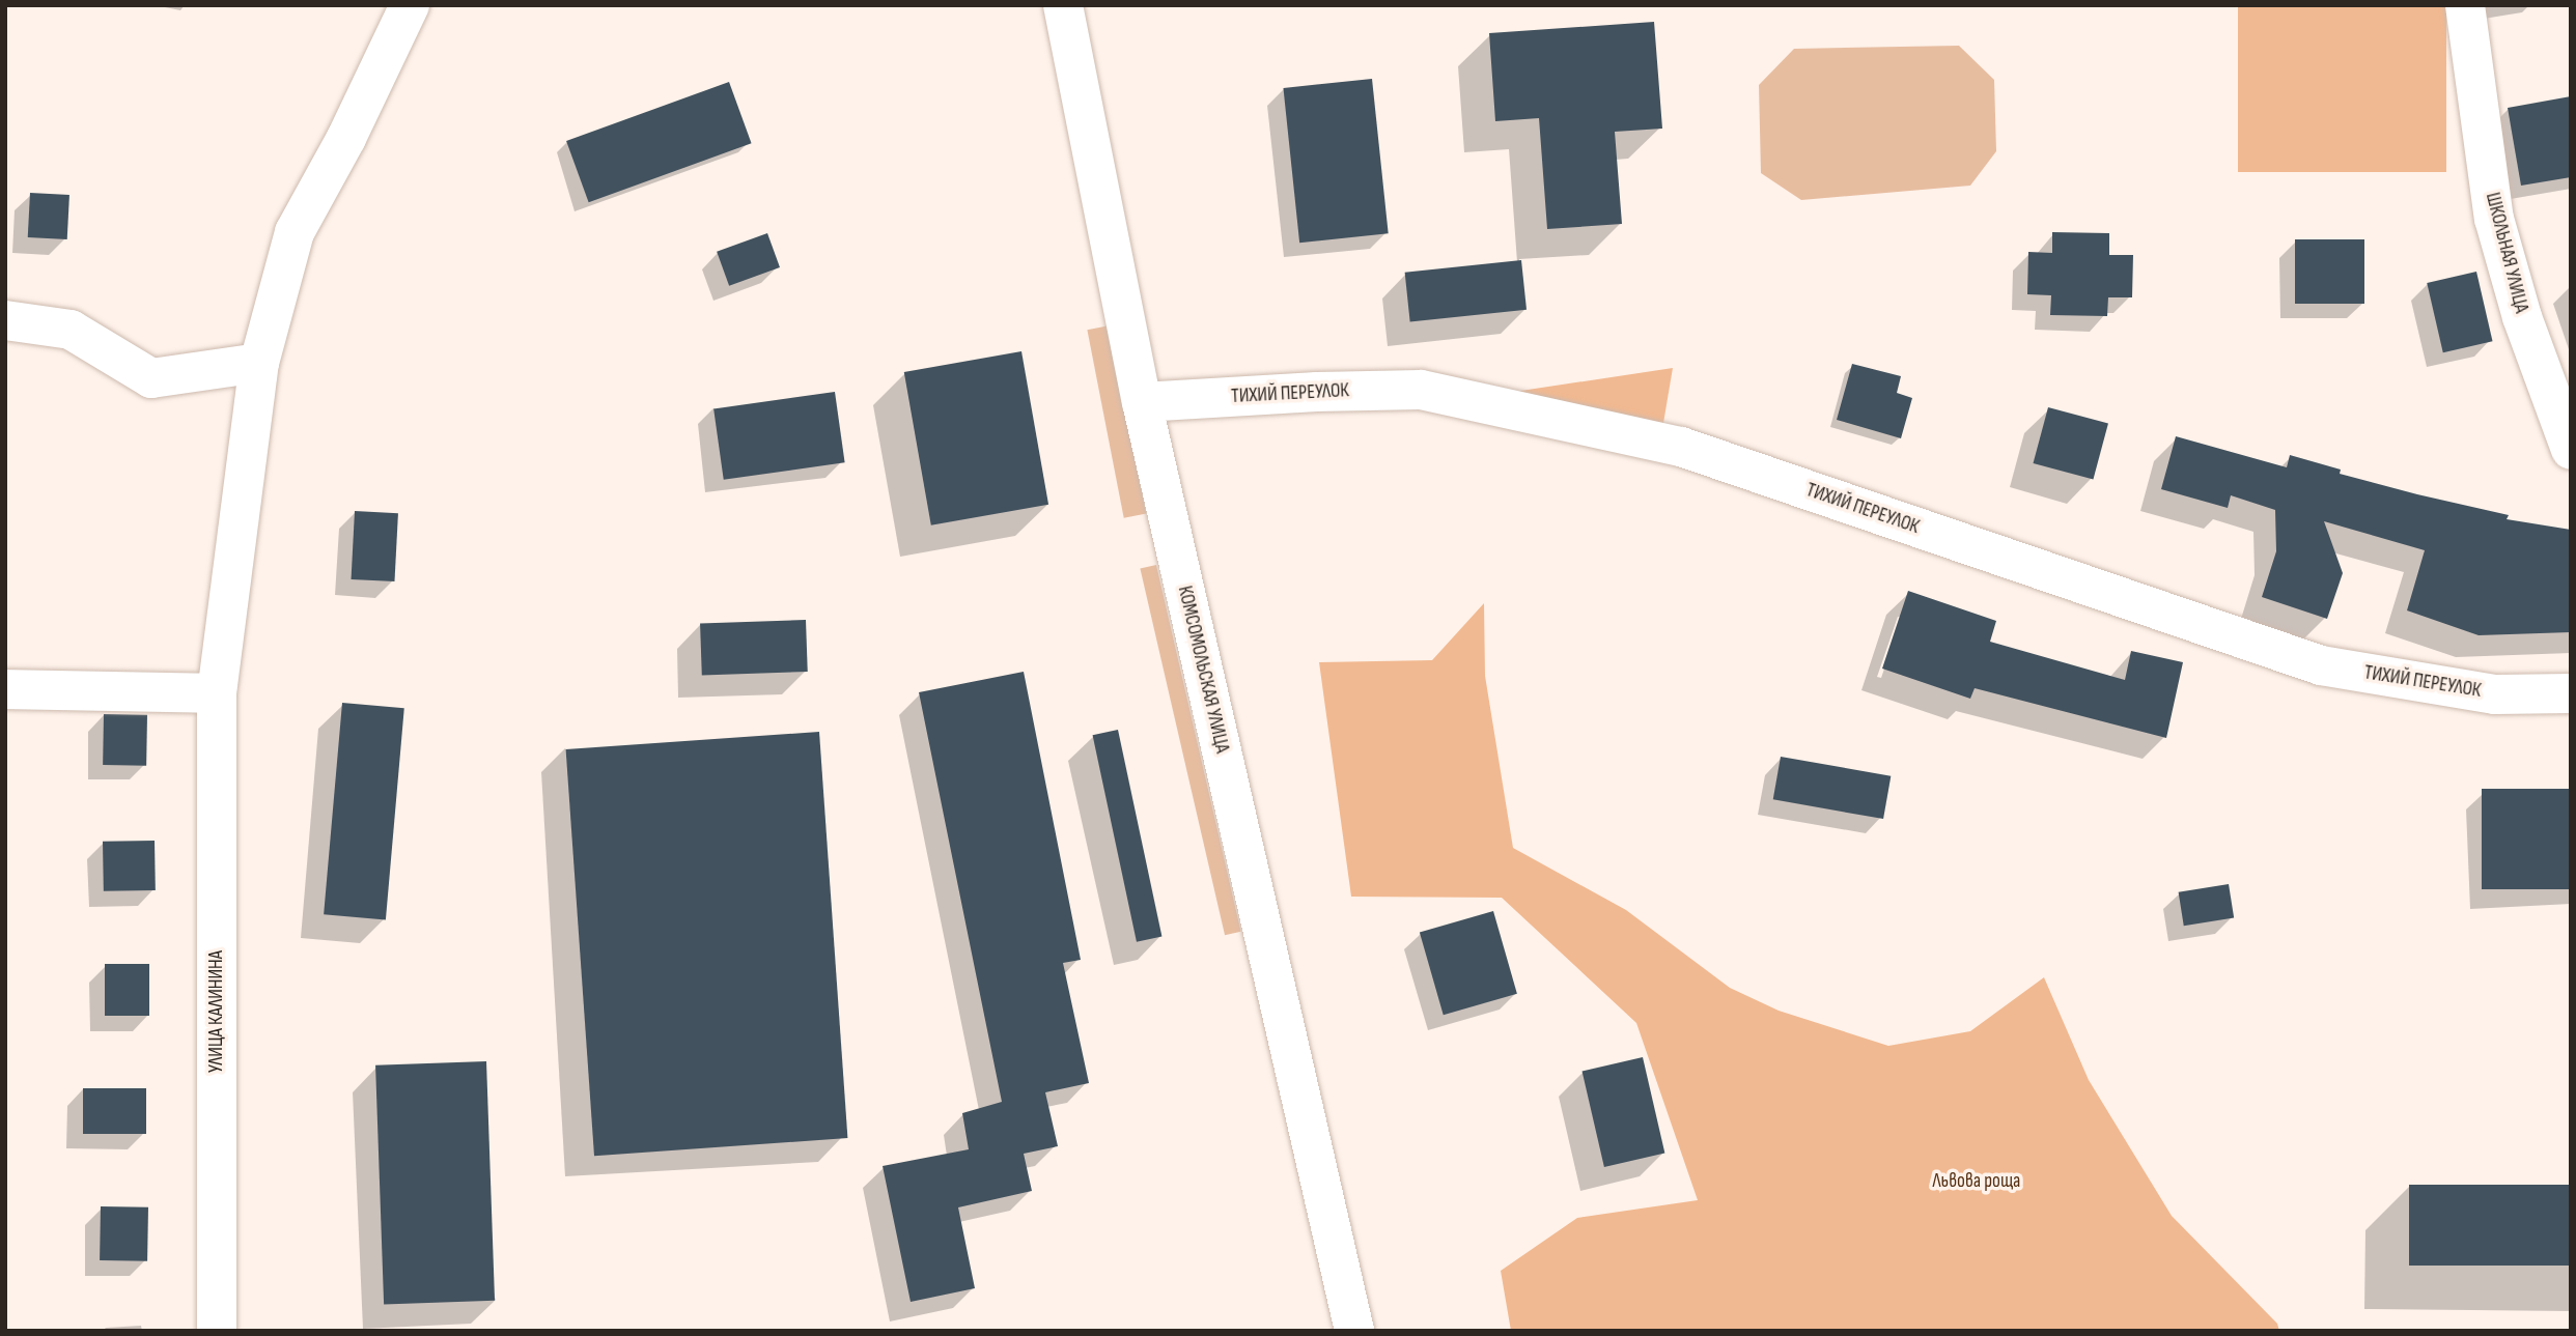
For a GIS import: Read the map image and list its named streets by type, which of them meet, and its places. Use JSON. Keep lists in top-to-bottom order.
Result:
{
  "streets": {
    "street": [
      "ШКОЛЬНАЯ УЛИЦА",
      "ТИХИЙ ПЕРЕУЛОК",
      "КОМСОМОЛЬСКАЯ УЛИЦА",
      "УЛИЦА КАЛИНИНА"
    ]
  },
  "crossings": [
    ["ТИХИЙ ПЕРЕУЛОК", "КОМСОМОЛЬСКАЯ УЛИЦА"]
  ],
  "parks": ["Львова роща"]
}
